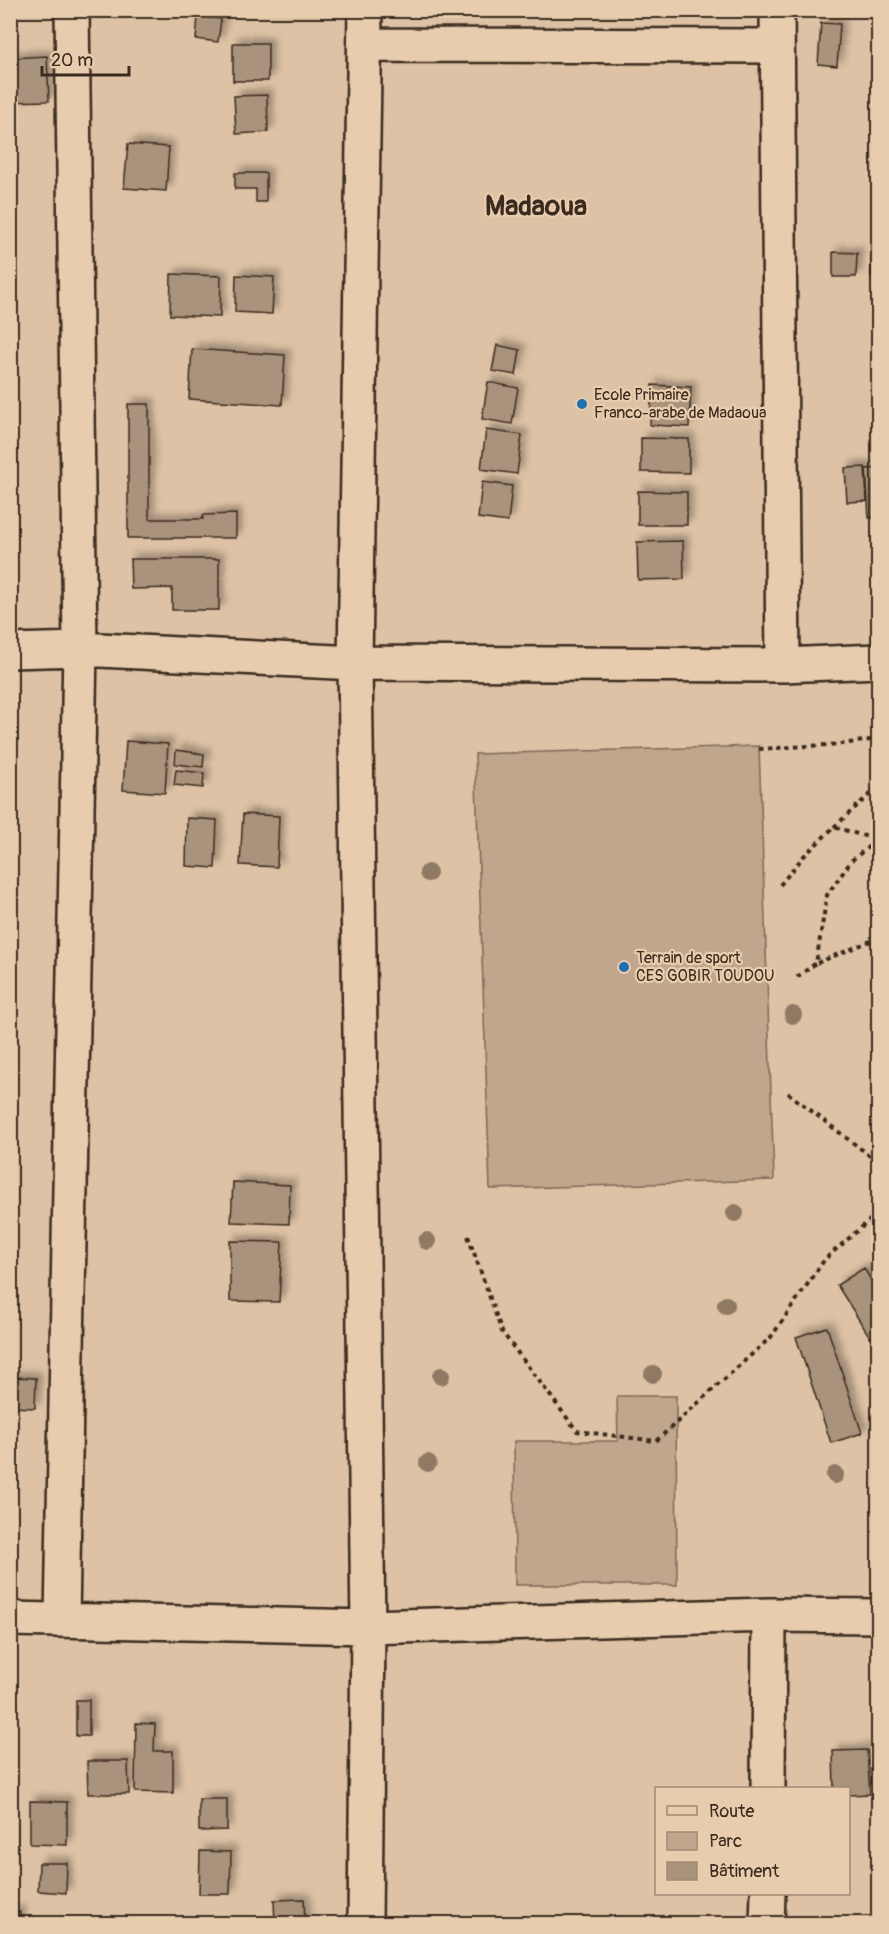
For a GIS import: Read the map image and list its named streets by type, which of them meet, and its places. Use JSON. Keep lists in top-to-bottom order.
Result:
{
  "districts": ["Madaoua"],
  "places": ["Ecole Primaire Franco-arabe de Madaoua", "Terrain de sport CES GOBIR TOUDOU"],
  "legend": ["Route", "Parc", "Bâtiment"],
  "scale_bar": "20 m"
}
